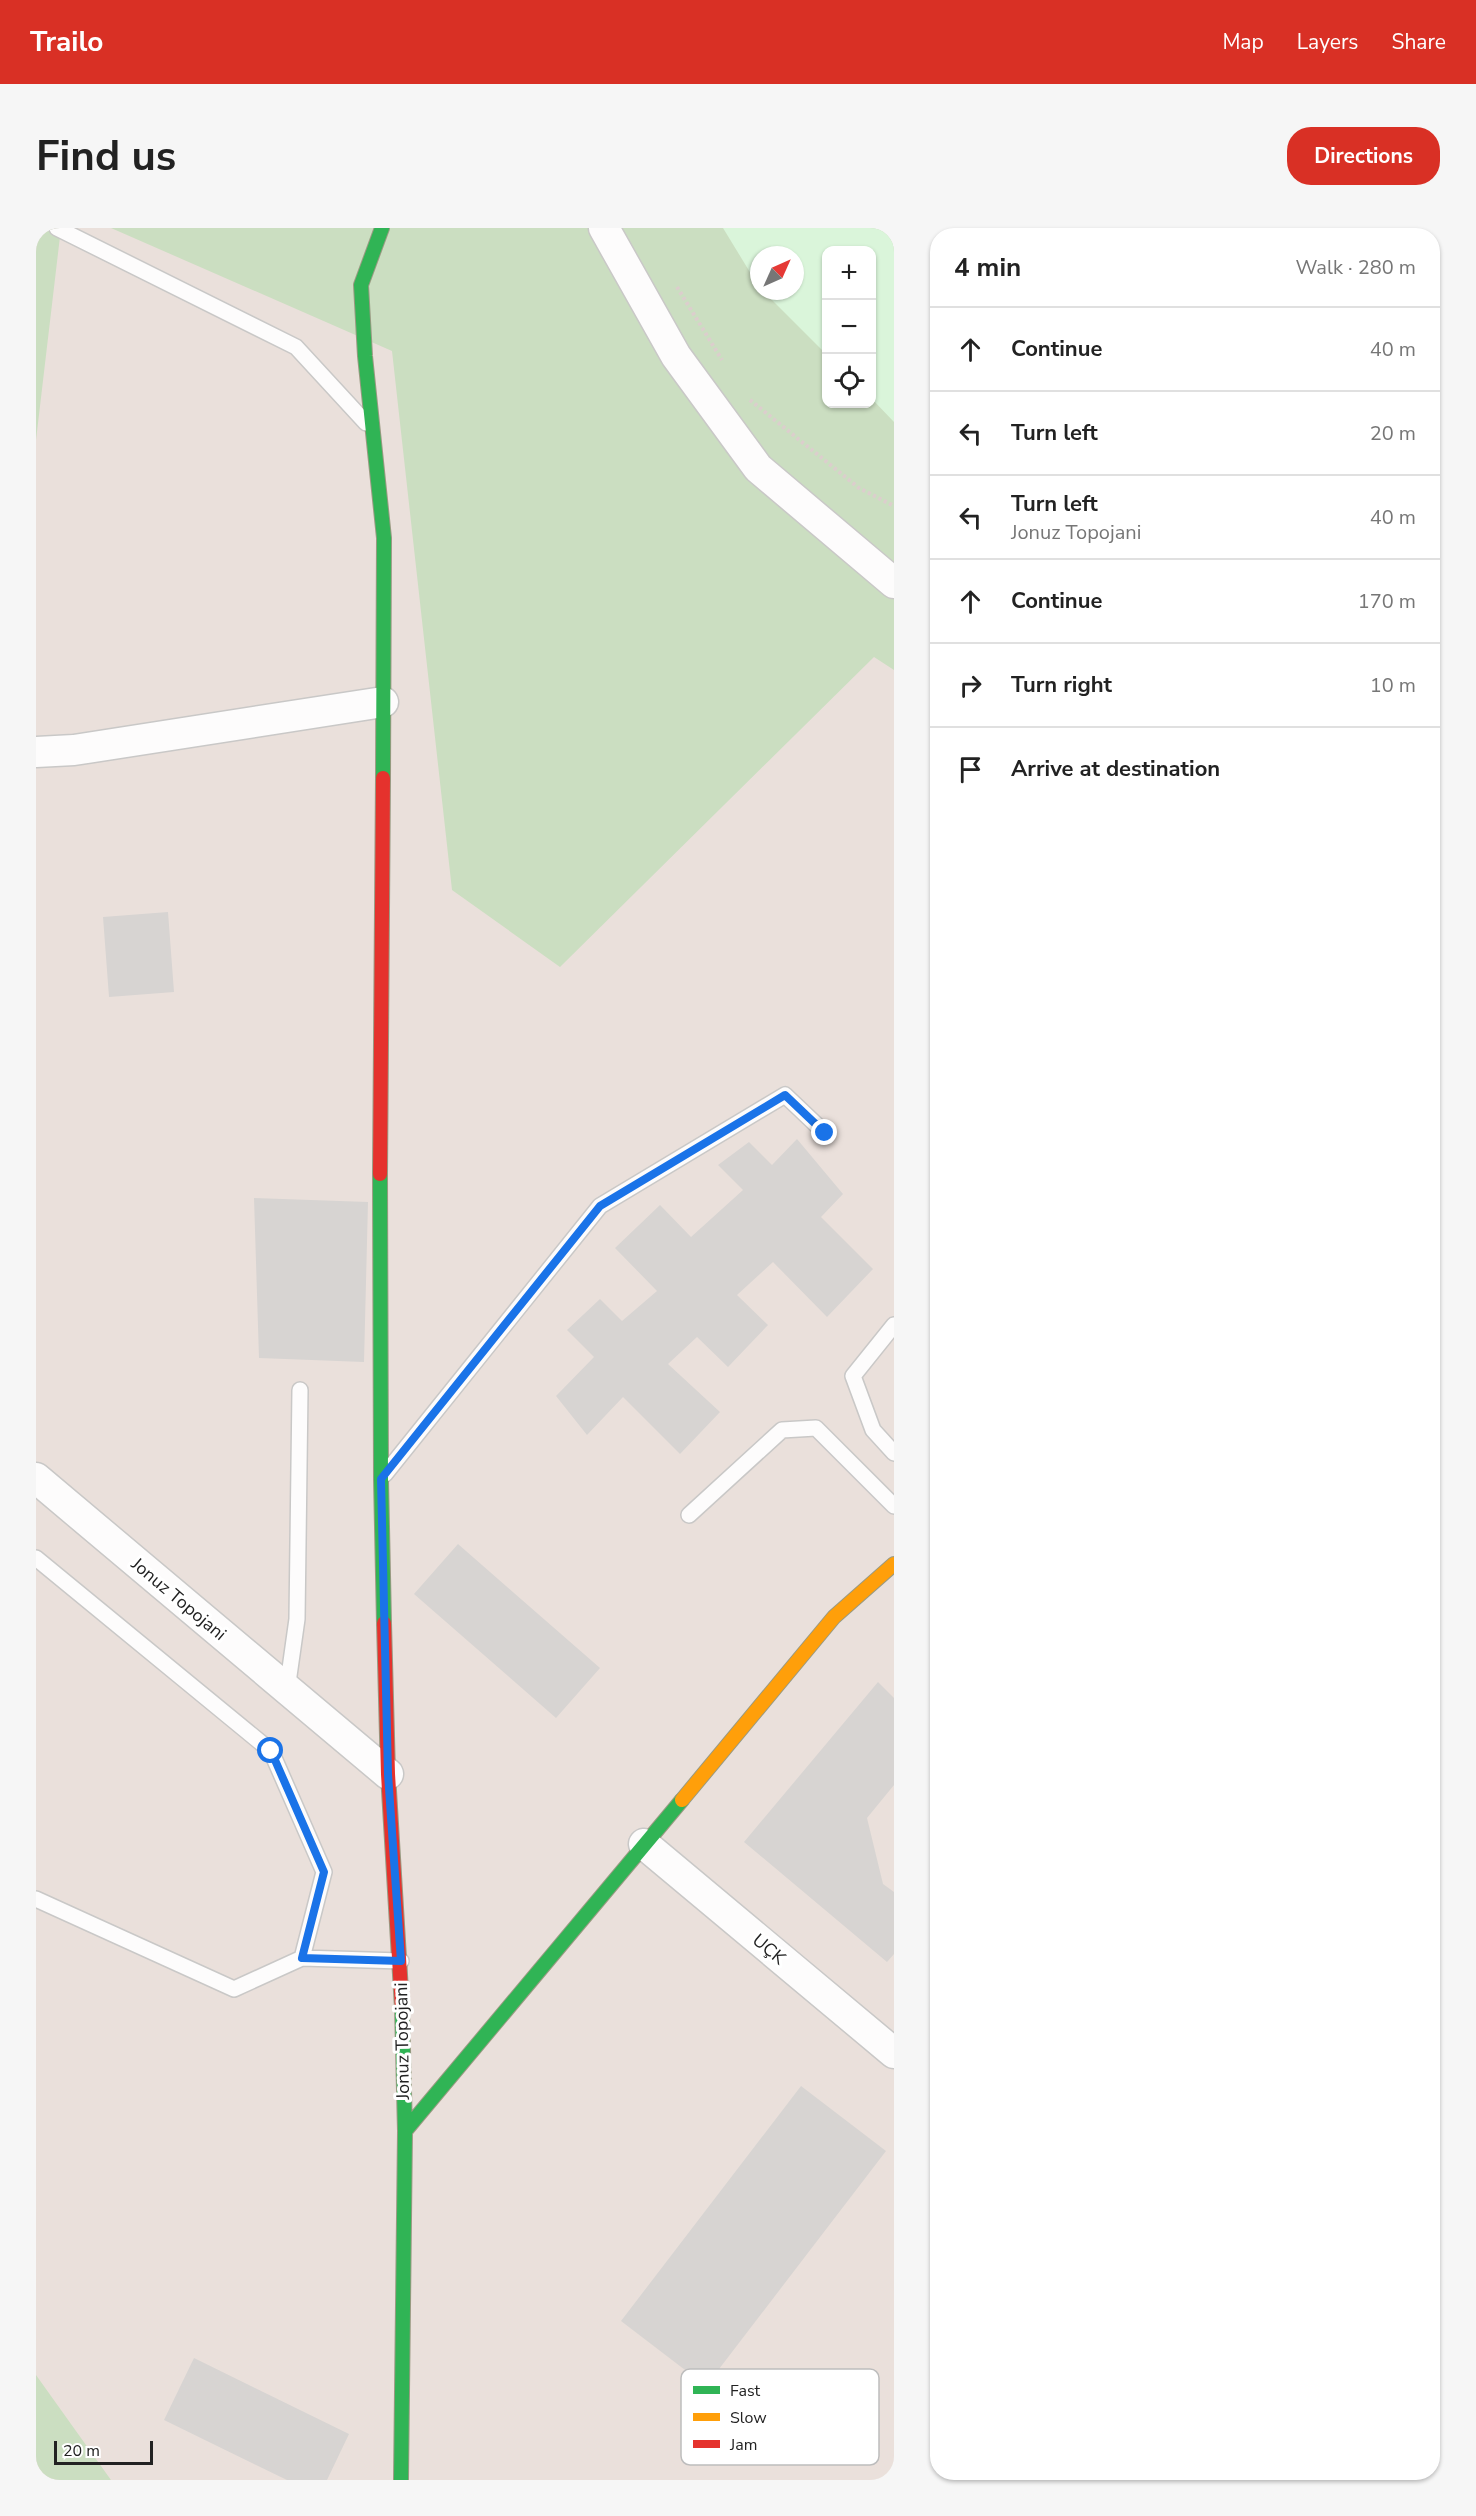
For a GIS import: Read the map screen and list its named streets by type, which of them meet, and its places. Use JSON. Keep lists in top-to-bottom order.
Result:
{
  "streets": {
    "street": ["Jonuz Topojani", "UÇK"]
  },
  "legend": ["Fast", "Slow", "Jam"],
  "scale_bar": "20 m",
  "north": "top right",
  "page": {
    "header": "Trailo",
    "nav": ["Map", "Layers", "Share"],
    "buttons": "Directions",
    "title": "Find us",
    "heading": ["4 min", "Walk · 280 m"],
    "map_buttons": ["+", "−"],
    "list": [
      ["Continue", "40 m"],
      ["Turn left", "20 m"],
      ["Turn left", "Jonuz Topojani", "40 m"],
      ["Continue", "170 m"],
      ["Turn right", "10 m"],
      "Arrive at destination"
    ],
    "scale": "20 m"
  }
}
